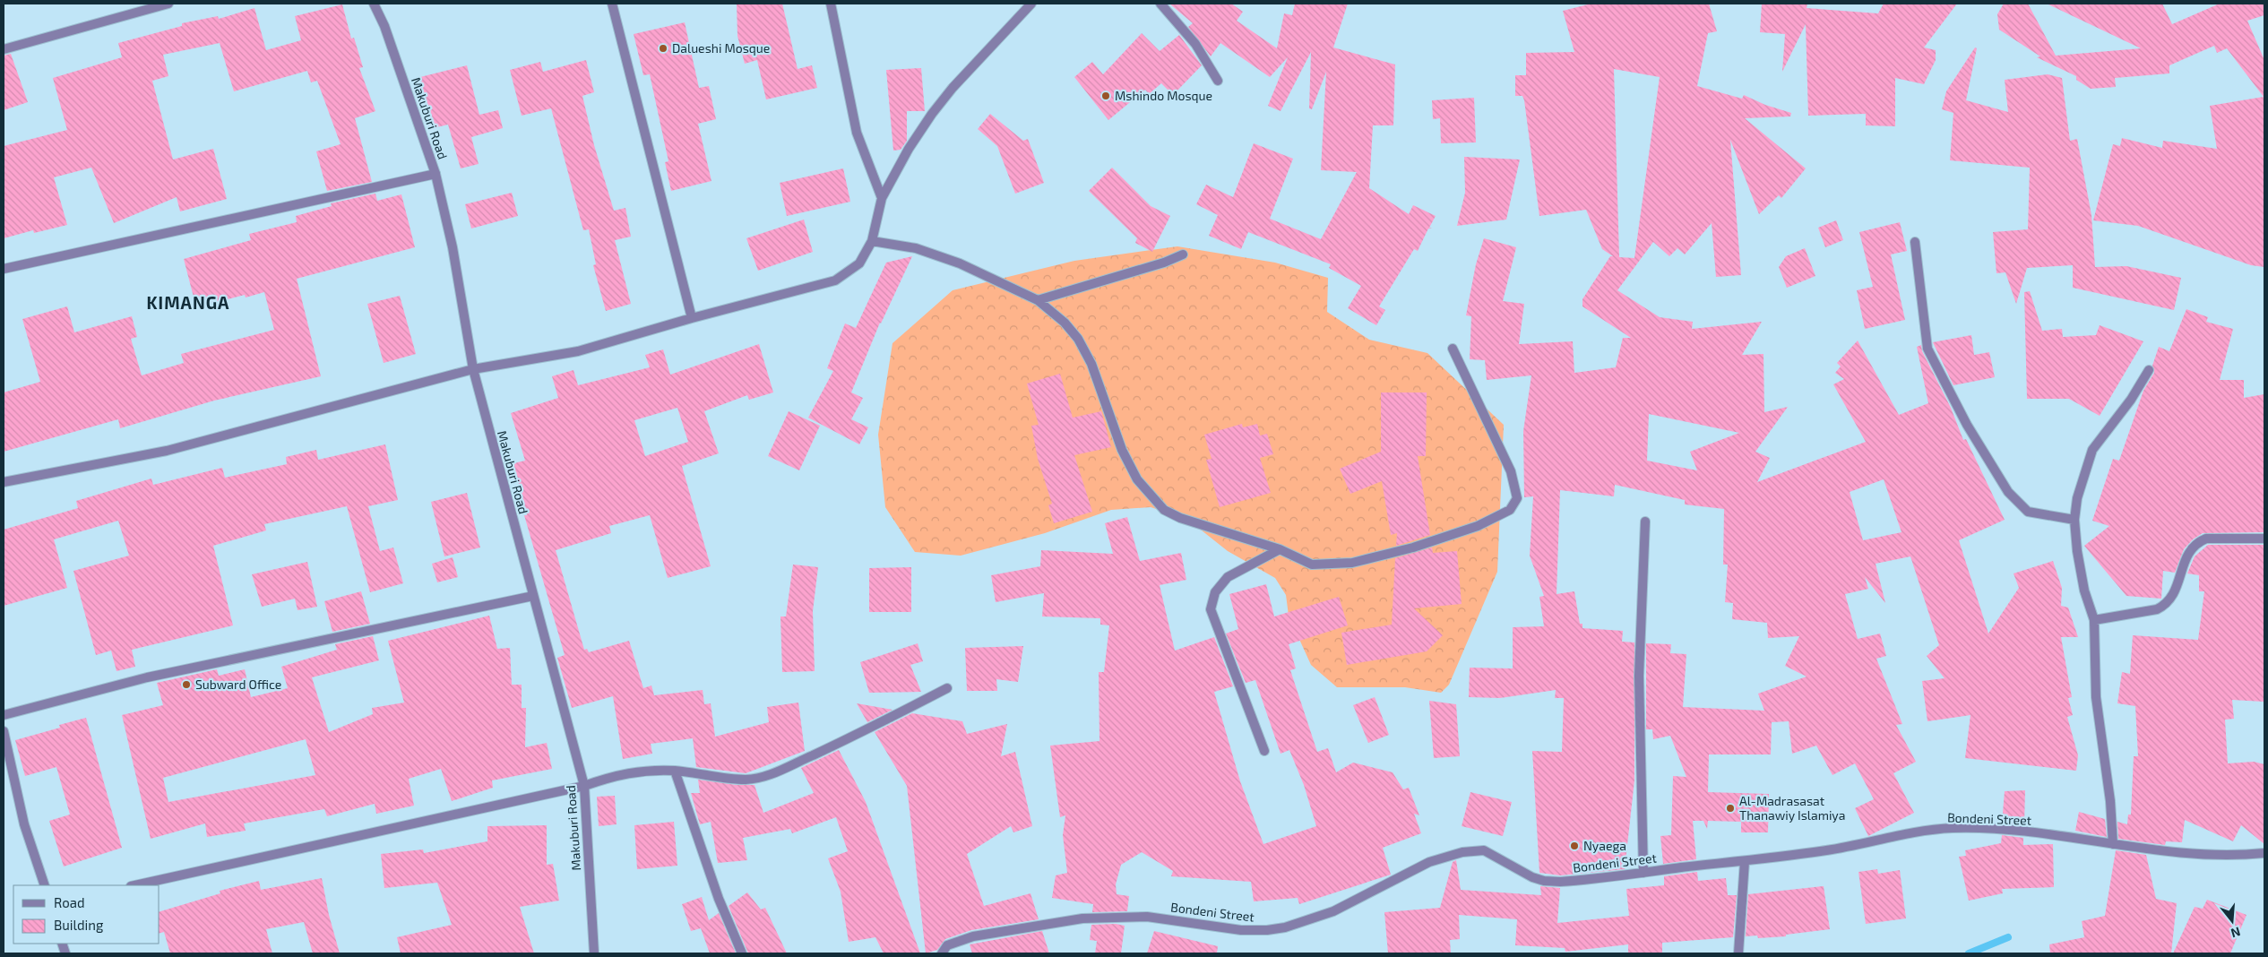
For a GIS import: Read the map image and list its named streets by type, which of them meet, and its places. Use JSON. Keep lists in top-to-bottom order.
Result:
{
  "streets": {
    "street": ["Makuburi Road", "Bondeni Street"]
  },
  "districts": ["KIMANGA"],
  "places": [
    "Dalueshi Mosque",
    "Mshindo Mosque",
    "Subward Office",
    "Al-Madrasasat Thanawiy Islamiya",
    "Nyaega"
  ],
  "legend": ["Road", "Building"],
  "north": "bottom"
}
